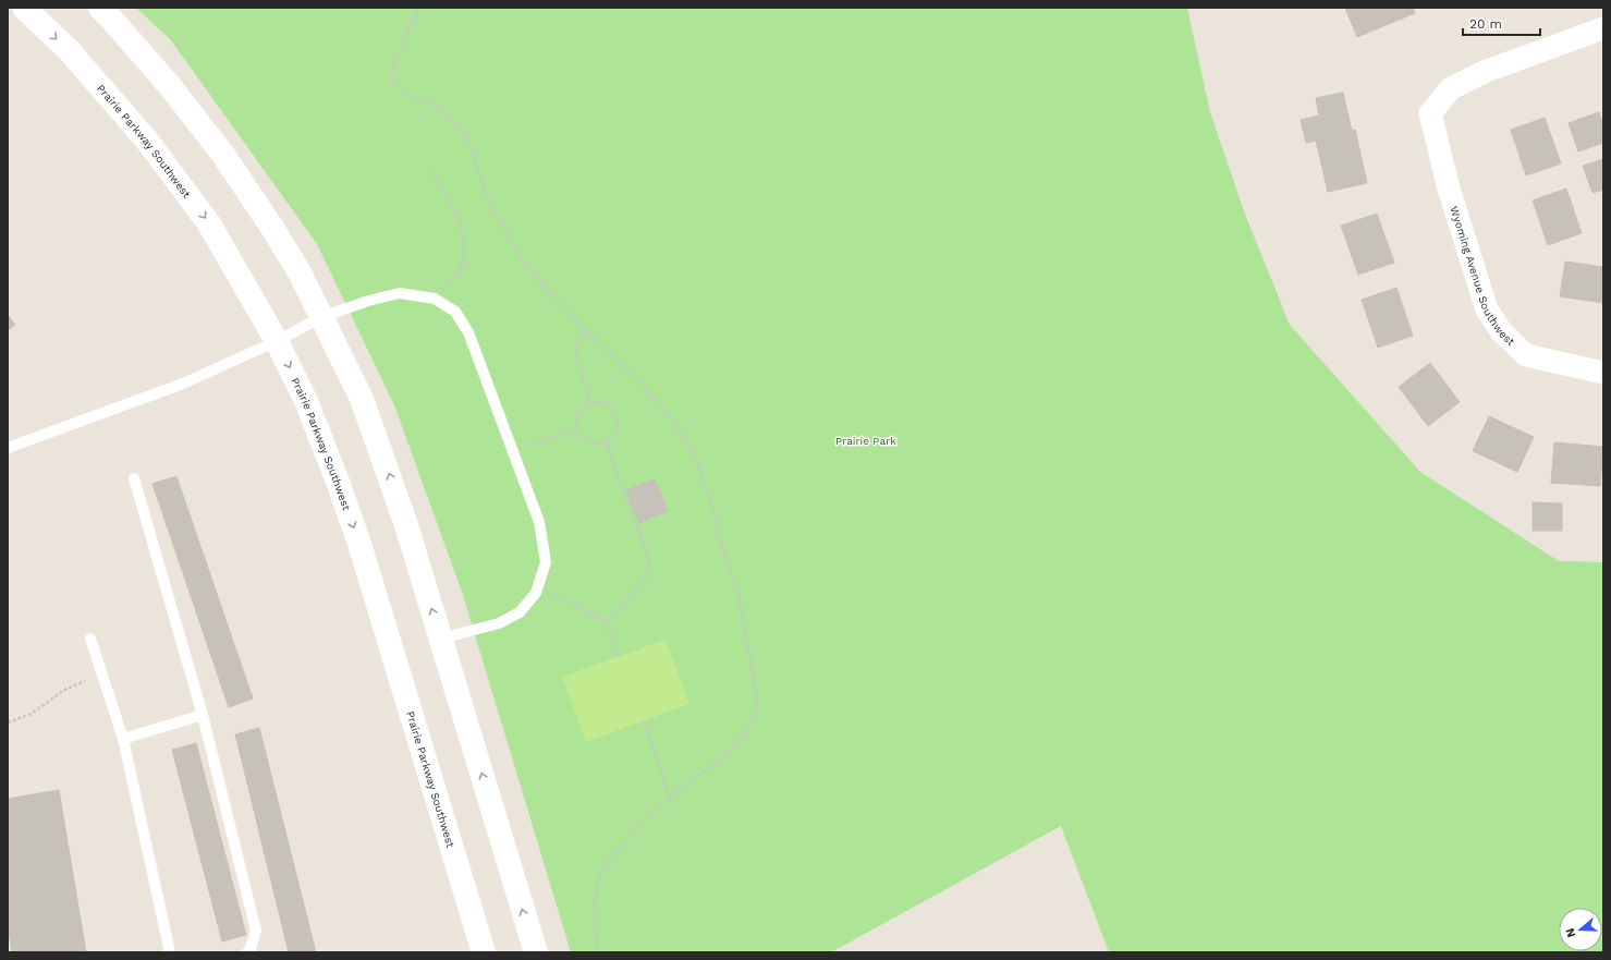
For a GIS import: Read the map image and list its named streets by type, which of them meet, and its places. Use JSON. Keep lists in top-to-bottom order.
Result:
{
  "streets": {
    "street": ["Prairie Parkway Southwest", "Wyoming Avenue Southwest"]
  },
  "parks": ["Prairie Park"],
  "scale_bar": "20 m",
  "north": "left"
}
